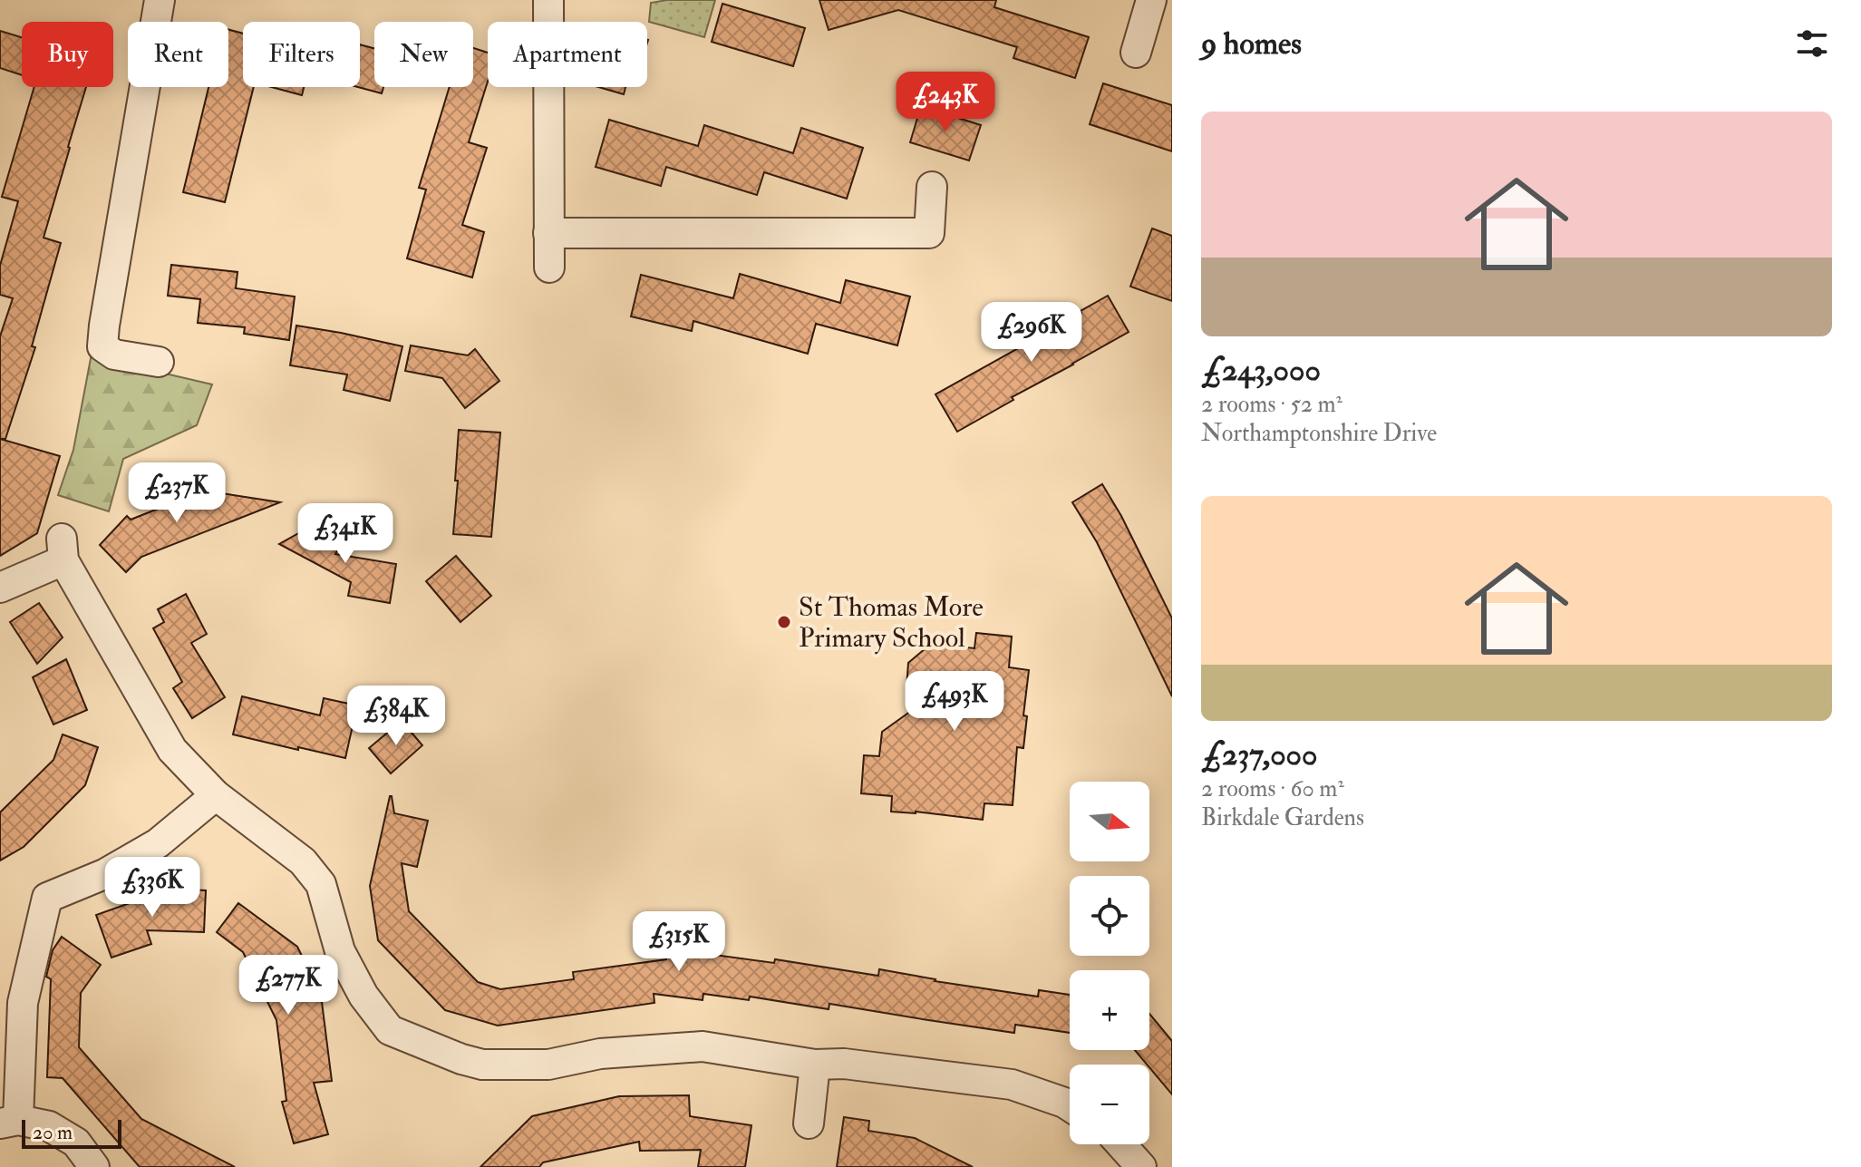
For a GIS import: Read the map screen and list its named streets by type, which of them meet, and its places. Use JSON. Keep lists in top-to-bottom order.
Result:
{
  "places": ["St Thomas More Primary School"],
  "scale_bar": "20 m",
  "north": "right",
  "page": {
    "heading": "9 homes",
    "chip": [
      "Buy",
      "Rent",
      "Filters",
      "New",
      "Apartment"
    ],
    "price": [
      "£243K",
      "£296K",
      "£237K",
      "£341K",
      "£493K",
      "£384K",
      "£336K",
      "£315K",
      "£277K"
    ],
    "list": [
      {
        "name": "£243,000",
        "note": "2 rooms · 52 m² · Northamptonshire Drive"
      },
      {
        "name": "£237,000",
        "note": "2 rooms · 60 m² · Birkdale Gardens"
      }
    ],
    "map_buttons": ["+", "−"],
    "scale": "20 m"
  }
}
